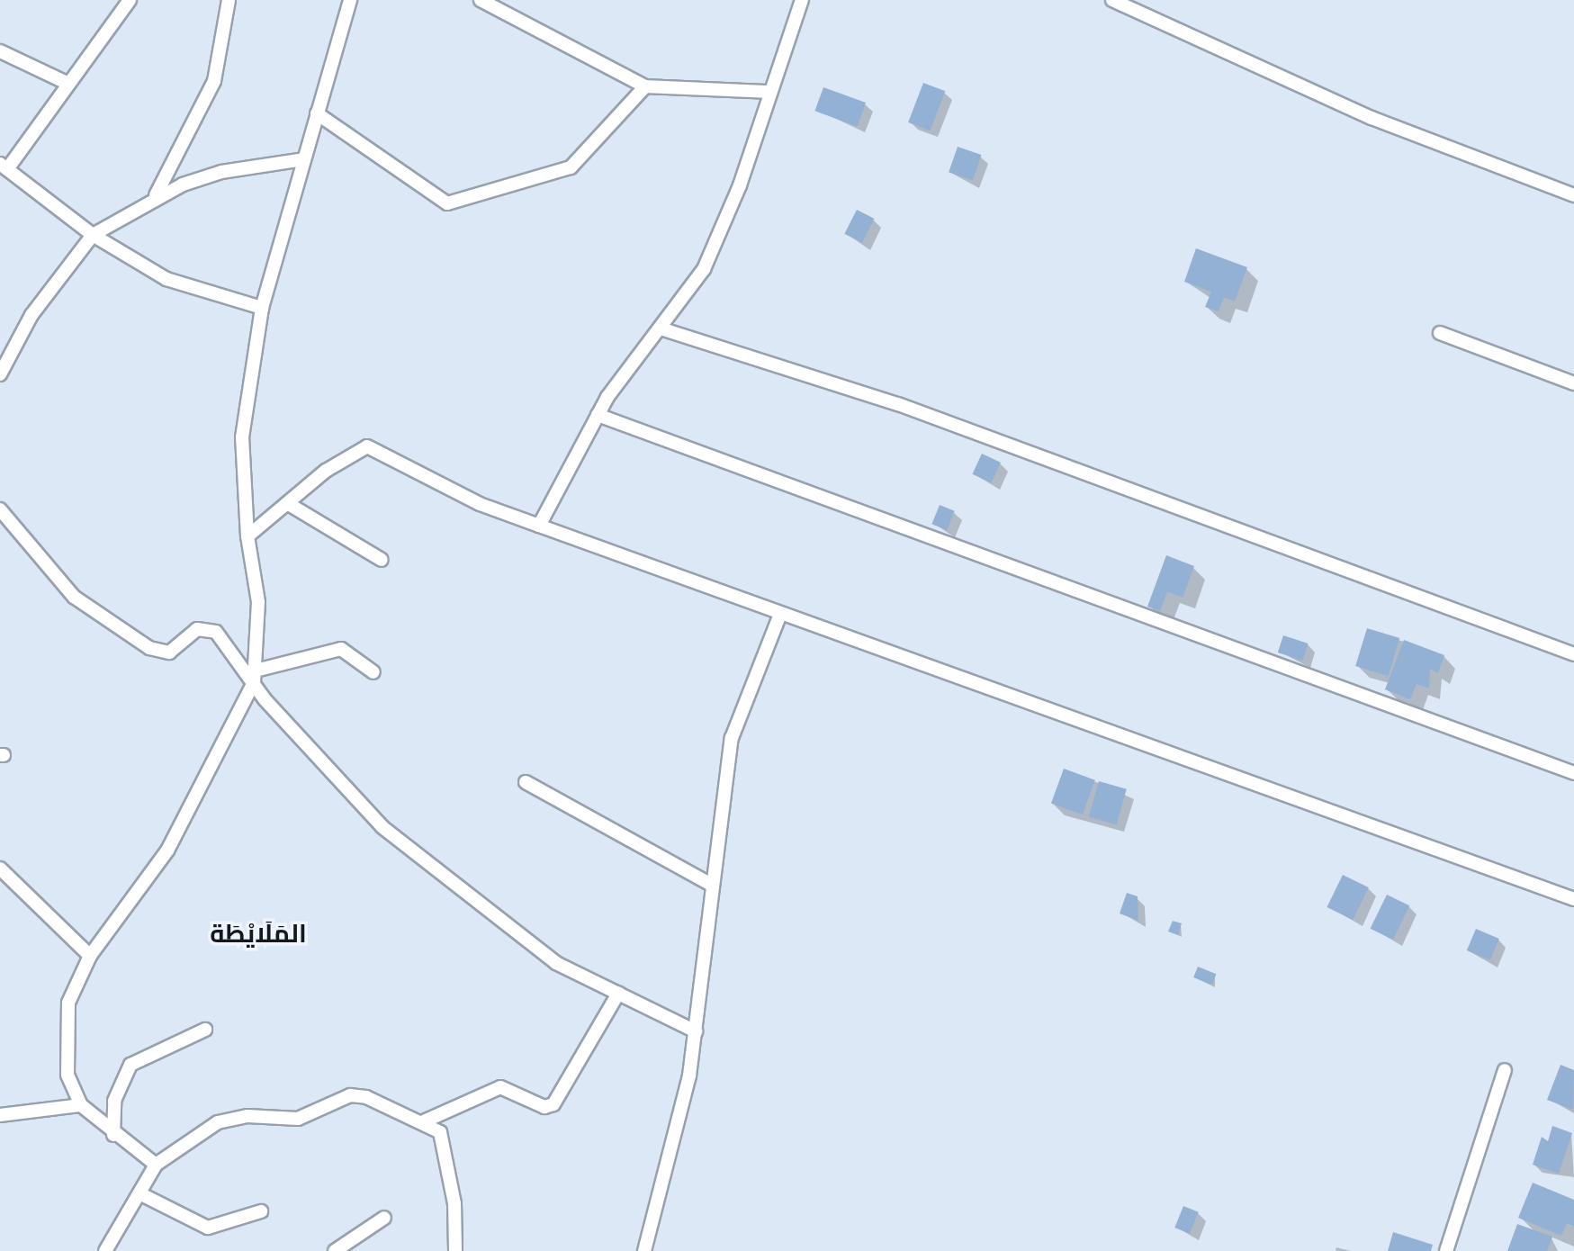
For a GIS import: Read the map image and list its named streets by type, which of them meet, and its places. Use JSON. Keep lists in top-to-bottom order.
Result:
{
  "districts": ["المَلَايْطَة"]
}
